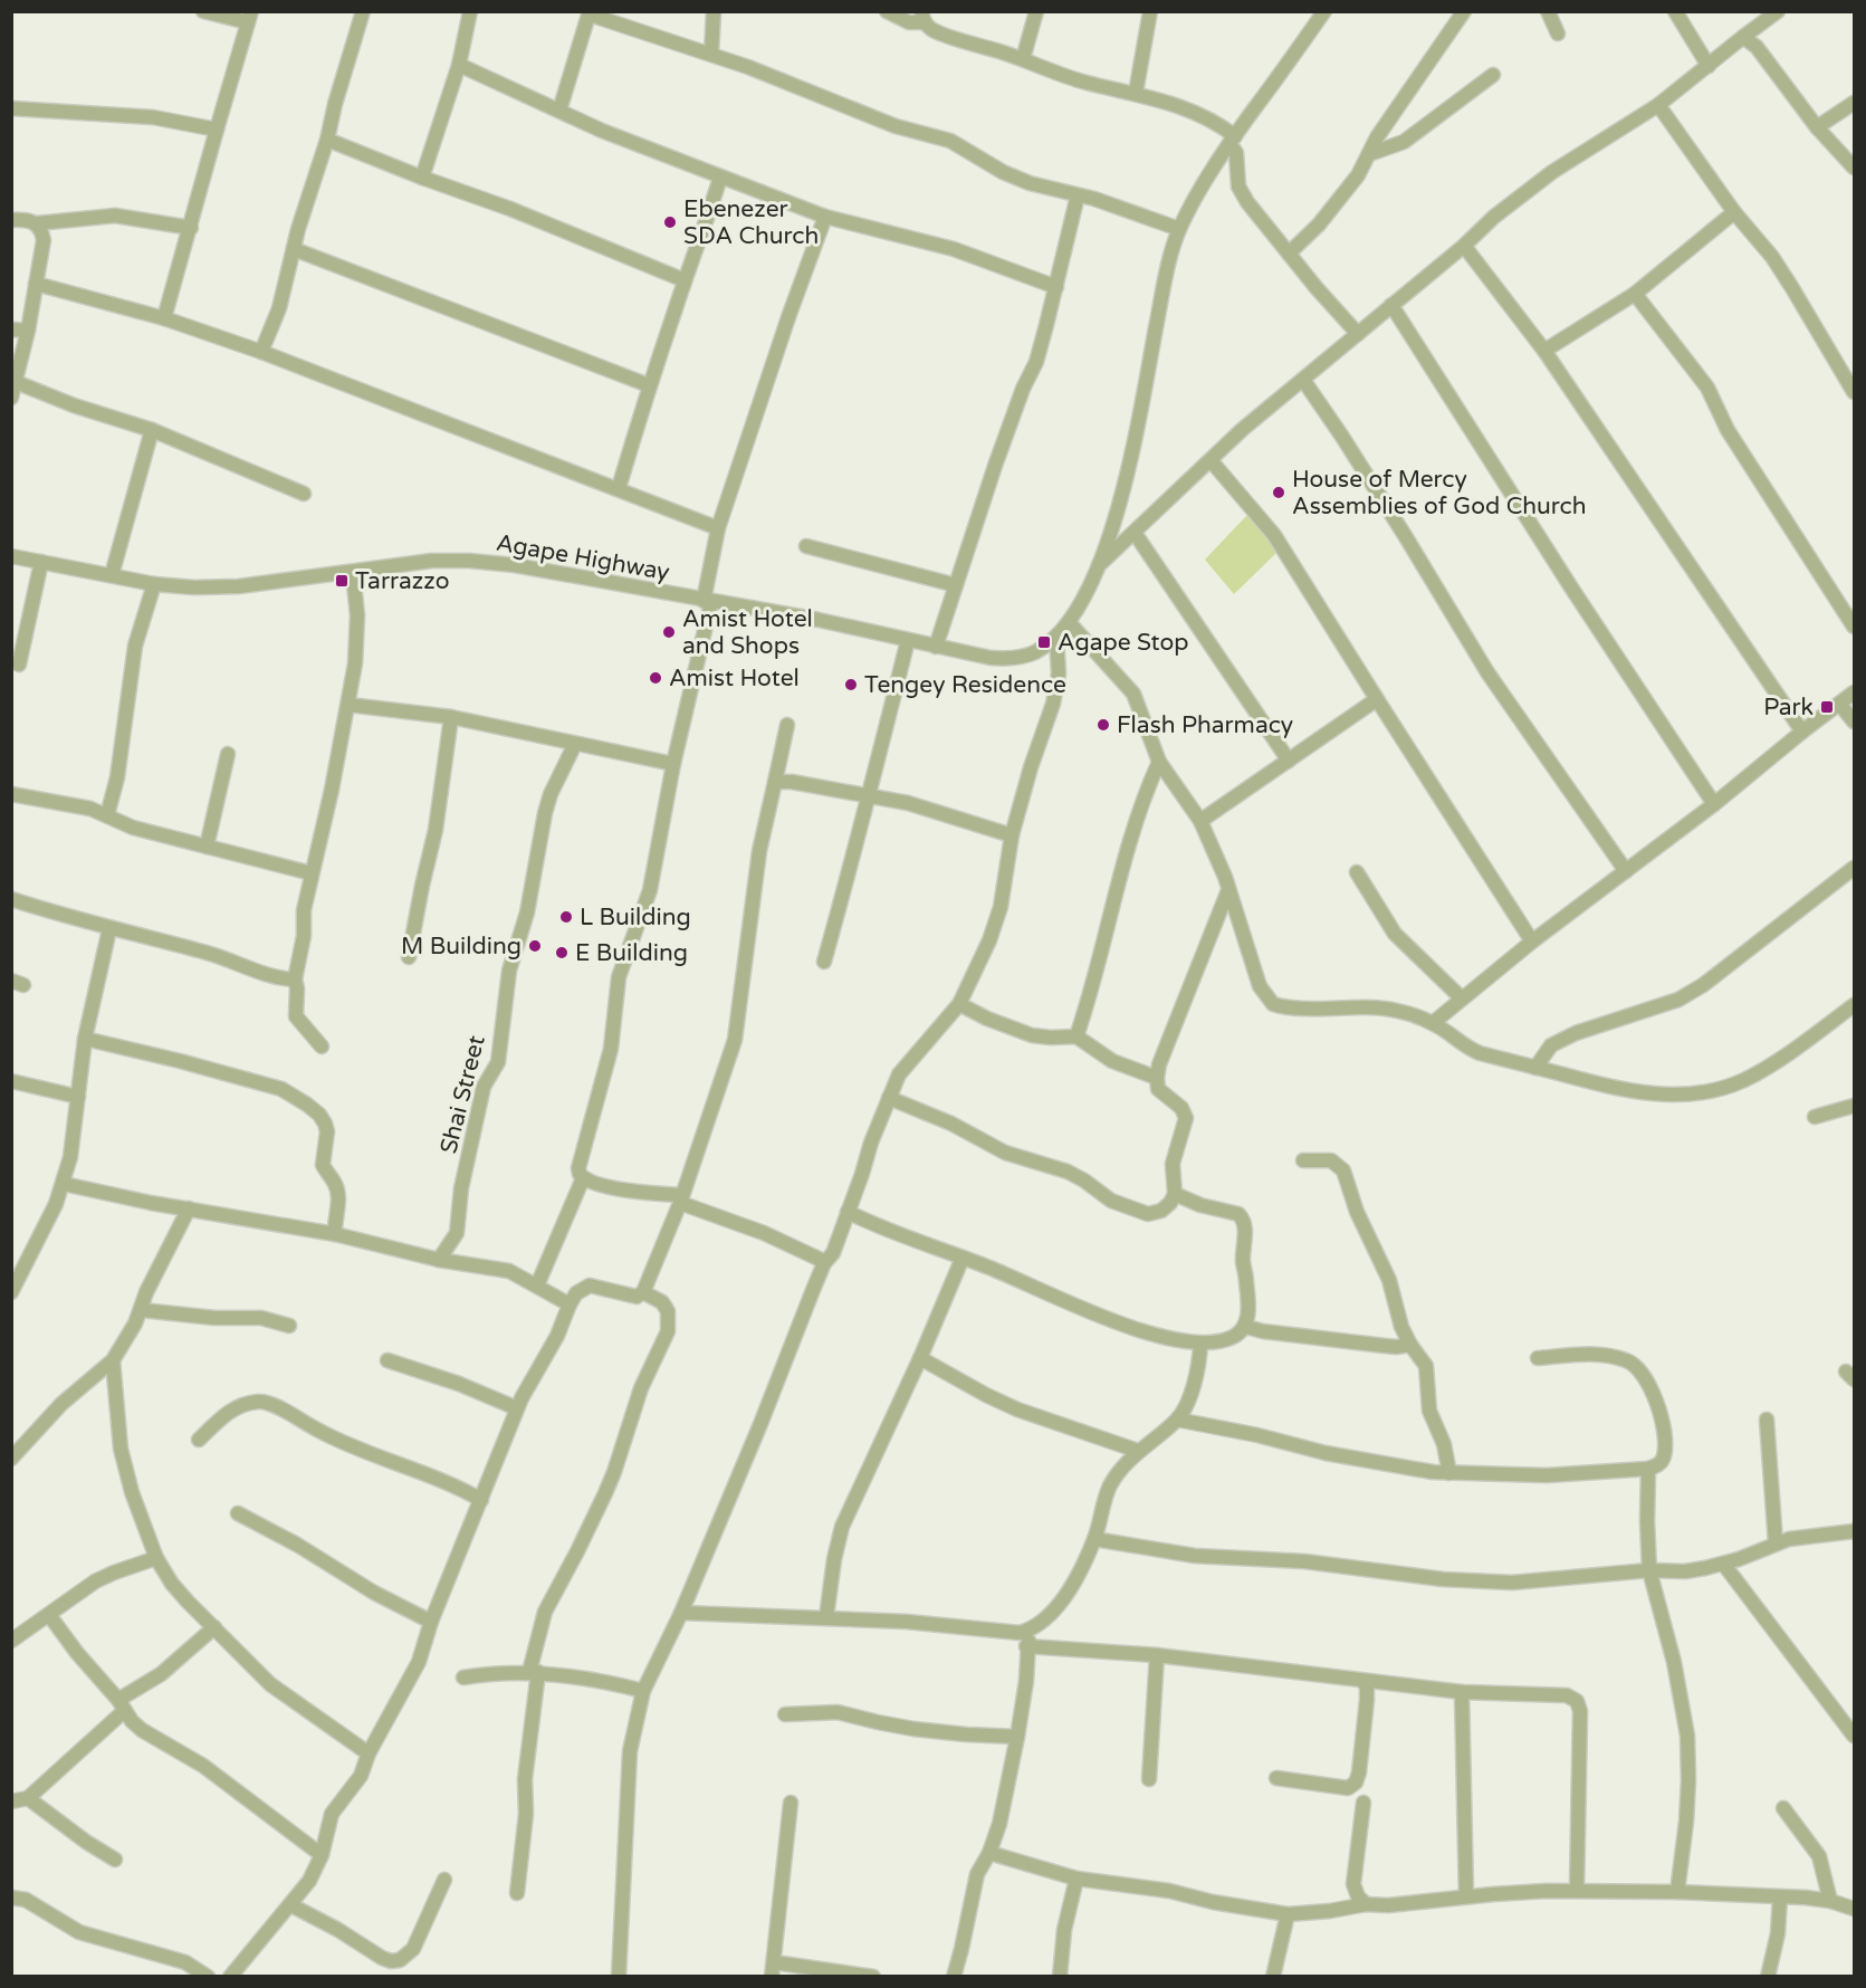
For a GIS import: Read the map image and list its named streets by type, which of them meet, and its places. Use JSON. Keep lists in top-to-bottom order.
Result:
{
  "streets": {
    "street": ["Agape Highway", "Shai Street"]
  },
  "places": {
    "other": [
      "Ebenezer SDA Church",
      "House of Mercy Assemblies of God Church",
      "Amist Hotel and Shops",
      "Amist Hotel",
      "Tengey Residence",
      "Flash Pharmacy",
      "L Building",
      "M Building",
      "E Building"
    ],
    "transit": ["Tarrazzo", "Agape Stop", "Park"]
  }
}
